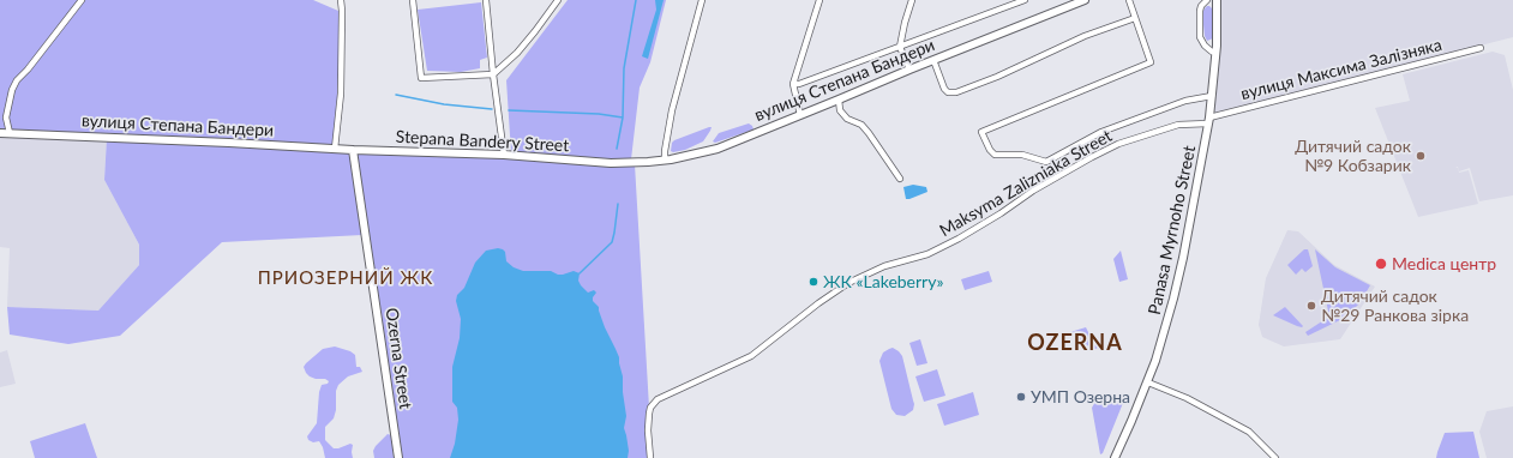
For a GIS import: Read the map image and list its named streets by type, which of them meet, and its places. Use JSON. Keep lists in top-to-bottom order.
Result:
{
  "streets": {
    "main road": [
      "вулиця Степана Бандери",
      "Stepana Bandery Street",
      "Panasa Myrnoho Street",
      "Ozerna Street"
    ],
    "street": ["вулиця Максима Залізняка", "Maksyma Zalizniaka Street"]
  },
  "crossings": [
    ["вулиця Максима Залізняка", "Maksyma Zalizniaka Street"],
    ["вулиця Максима Залізняка", "Panasa Myrnoho Street"],
    ["вулиця Степана Бандери", "Stepana Bandery Street"],
    ["вулиця Степана Бандери", "Ozerna Street"],
    ["Stepana Bandery Street", "Ozerna Street"],
    ["Maksyma Zalizniaka Street", "Panasa Myrnoho Street"]
  ],
  "districts": ["ПРИОЗЕРНИЙ ЖК", "OZERNA"],
  "places": [
    "Дитячий садок №9 Кобзарик",
    "Medica центр",
    "ЖК «Lakeberry»",
    "Дитячий садок №29 Ранкова зірка",
    "УМП Озерна"
  ]
}
